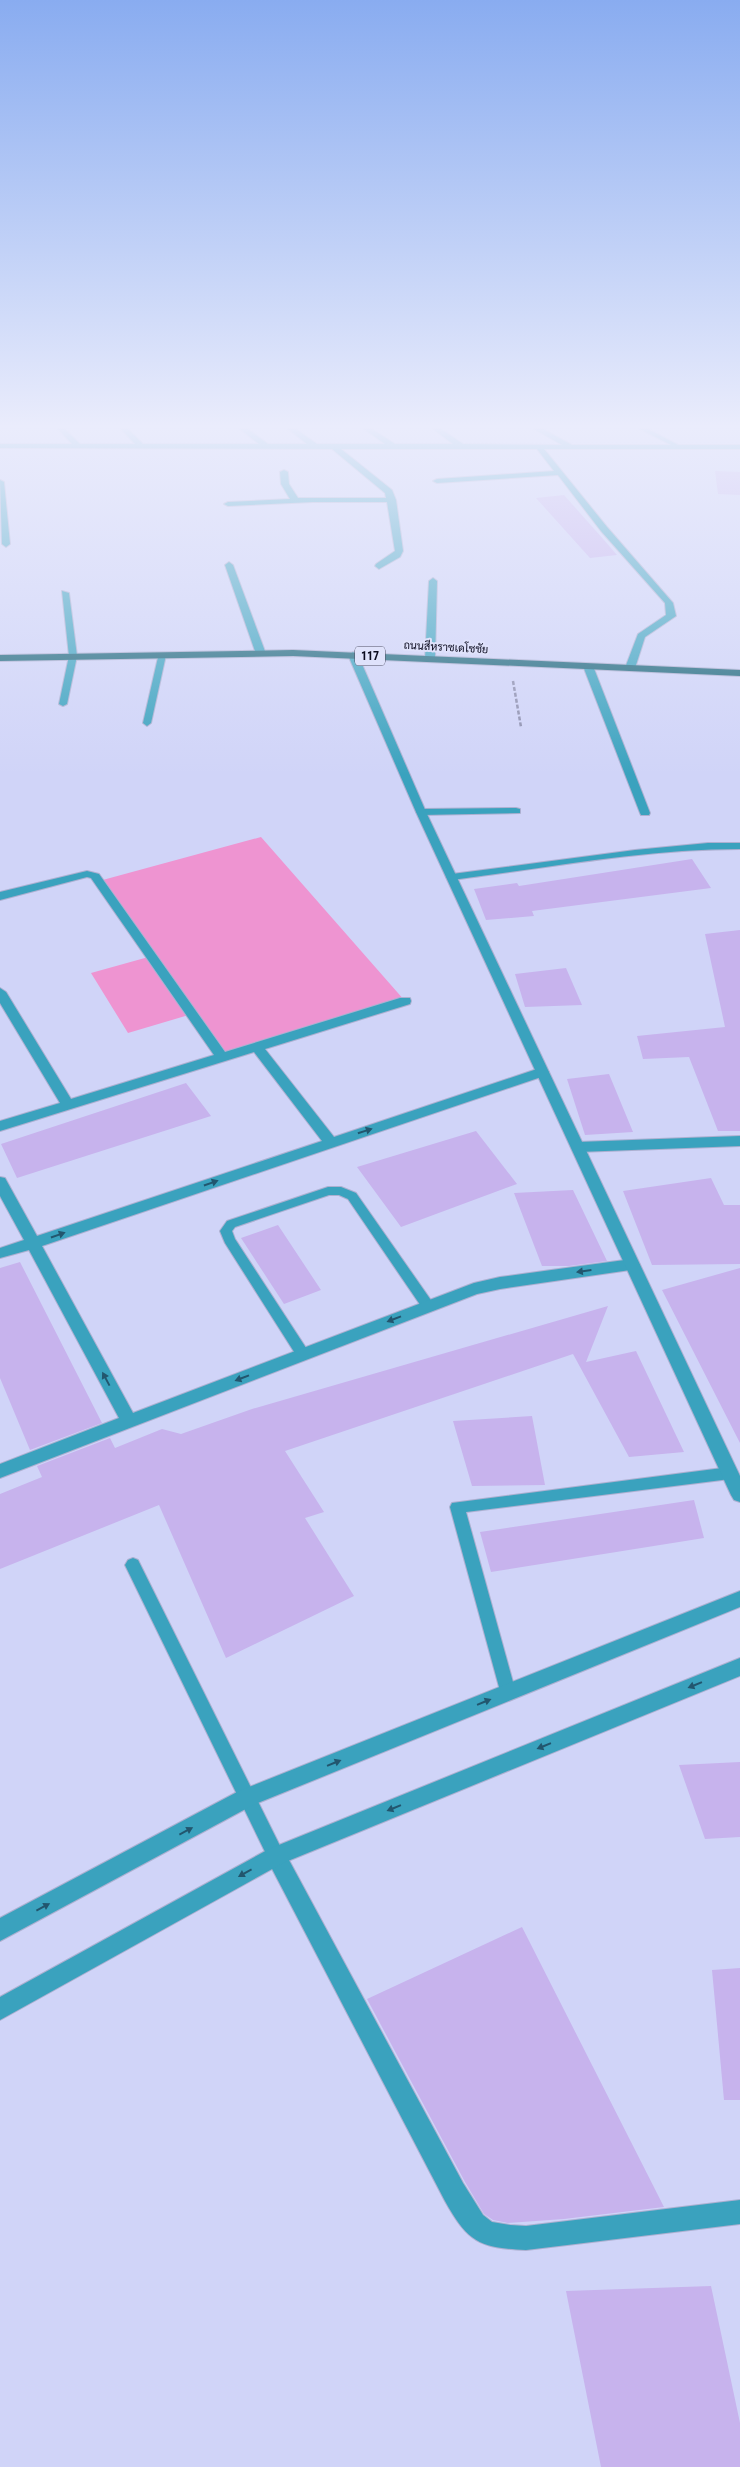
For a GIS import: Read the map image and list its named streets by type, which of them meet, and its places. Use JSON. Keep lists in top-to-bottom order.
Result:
{
  "streets": {
    "main road": ["ถนนสีหราชเดโชชัย", "117"]
  }
}
